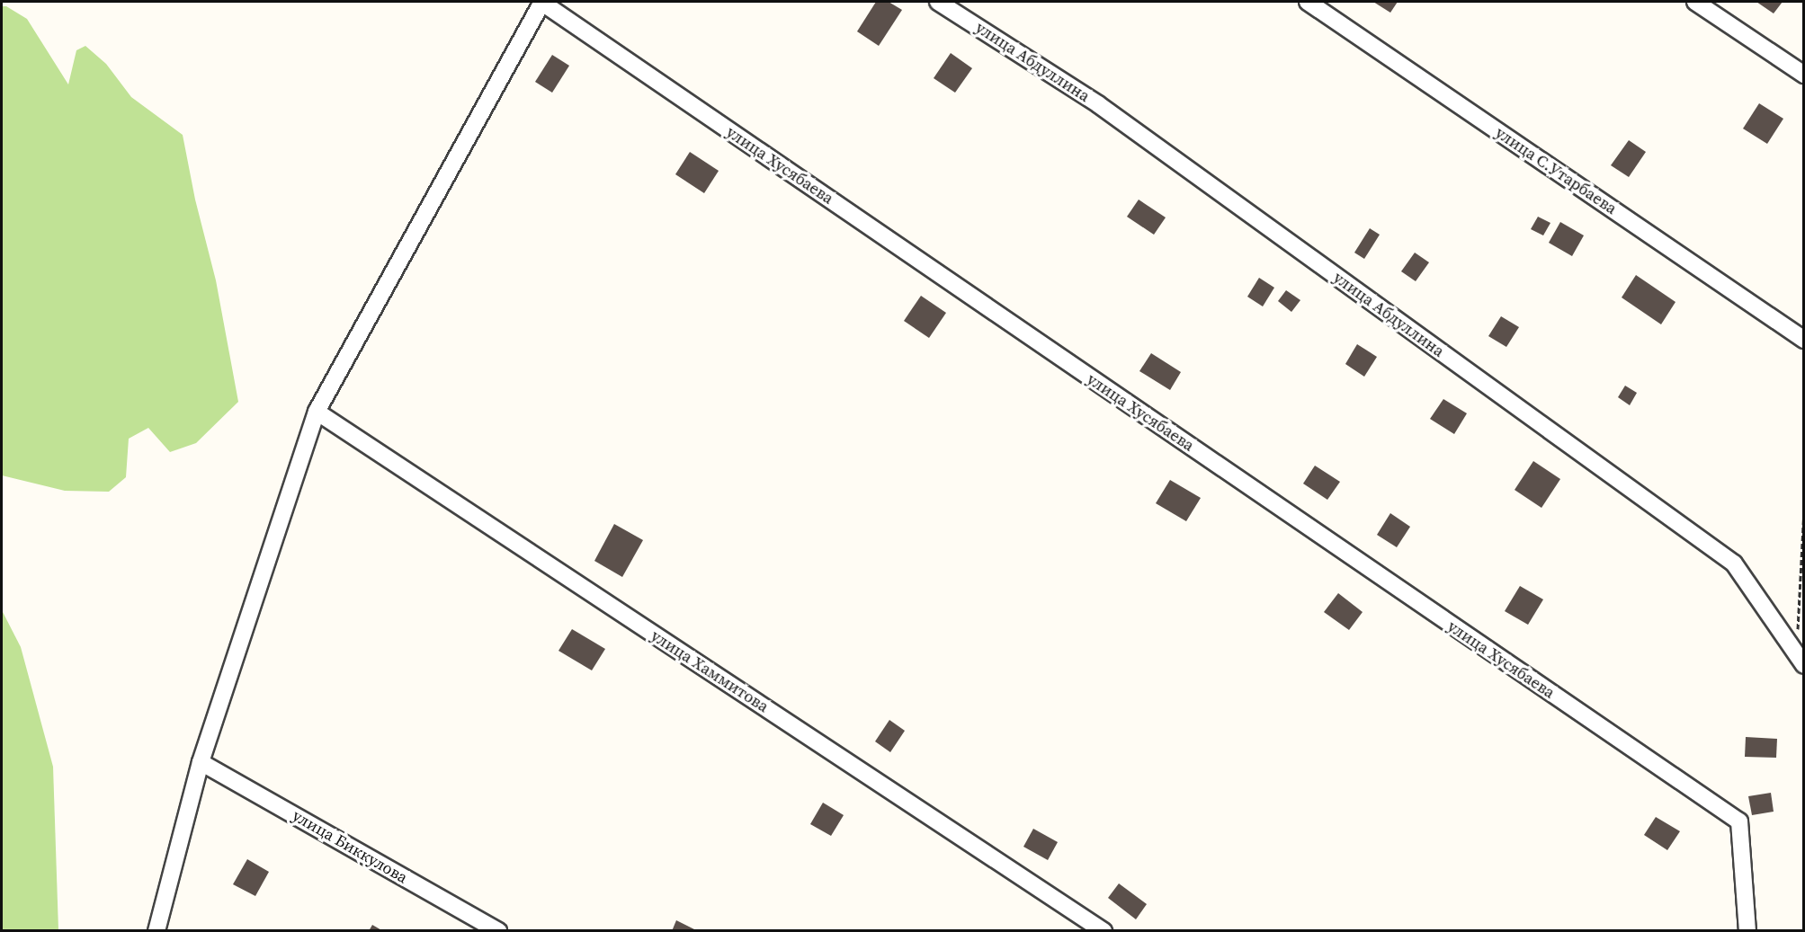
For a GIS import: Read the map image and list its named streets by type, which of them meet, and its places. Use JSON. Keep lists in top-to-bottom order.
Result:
{
  "streets": {
    "street": [
      "улица Абдуллина",
      "улица Хусябаева",
      "улица С.Утарбаева",
      "улица Хаммитова",
      "улица Биккулова"
    ]
  }
}
